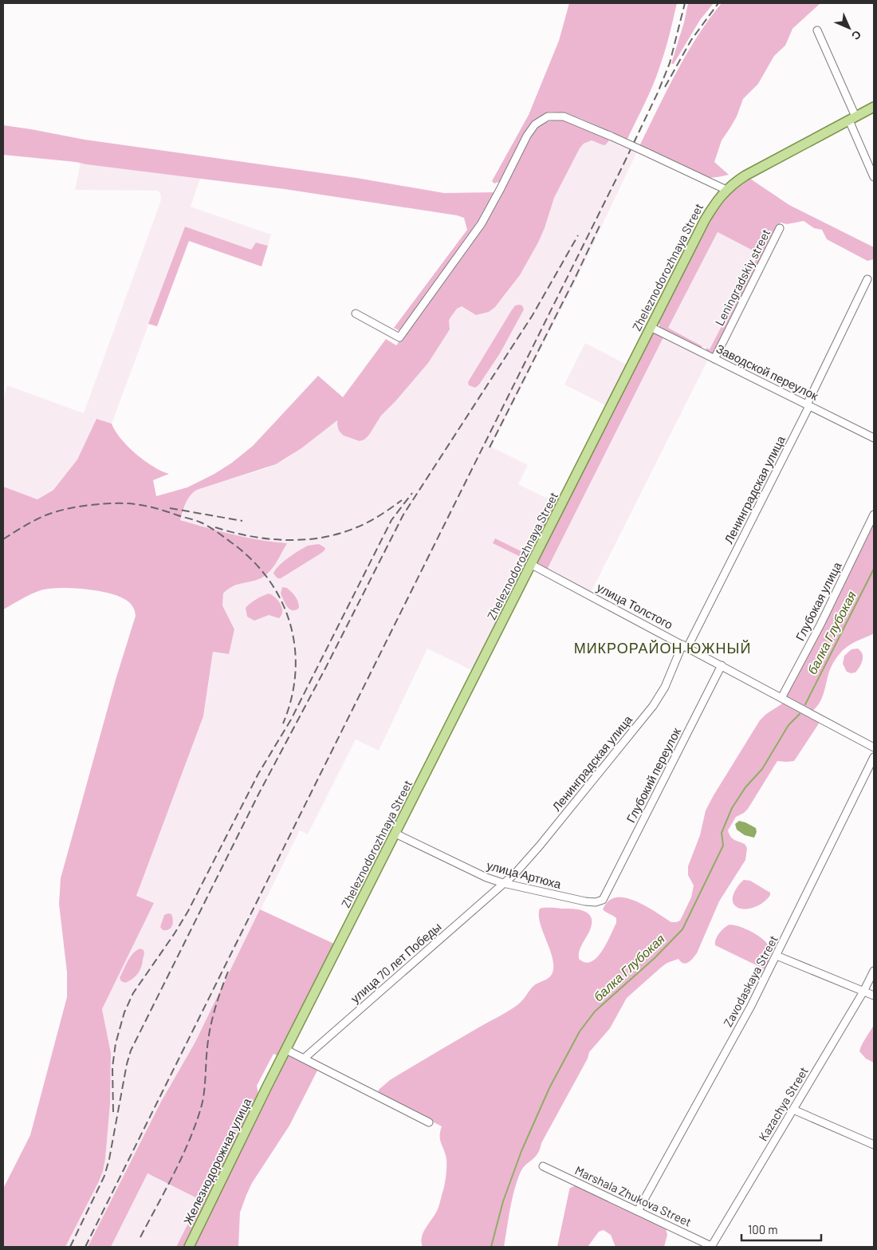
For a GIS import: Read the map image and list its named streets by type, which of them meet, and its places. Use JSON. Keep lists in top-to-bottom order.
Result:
{
  "streets": {
    "main road": ["Zheleznodorozhnaya Street", "Железнодорожная улица"],
    "street": [
      "Leningradskiy street",
      "Заводской переулок",
      "Ленинградская улица",
      "Глубокая улица",
      "улица Толстого",
      "Глубокий переулок",
      "улица Артюха",
      "улица 70 лет Победы",
      "Zavodaskaya Street",
      "Kazachya Street",
      "Marshala Zhukova Street"
    ]
  },
  "crossings": [
    ["Zheleznodorozhnaya Street", "Заводской переулок"],
    ["Zheleznodorozhnaya Street", "улица Толстого"],
    ["Zheleznodorozhnaya Street", "улица Артюха"],
    ["Zheleznodorozhnaya Street", "Железнодорожная улица"],
    ["Leningradskiy street", "Заводской переулок"],
    ["Заводской переулок", "Ленинградская улица"],
    ["Ленинградская улица", "улица Толстого"],
    ["Ленинградская улица", "улица Артюха"],
    ["Ленинградская улица", "улица 70 лет Победы"],
    ["Глубокая улица", "улица Толстого"],
    ["улица Толстого", "Глубокий переулок"],
    ["Глубокий переулок", "улица Артюха"],
    ["улица Артюха", "улица 70 лет Победы"],
    ["Zavodaskaya Street", "Marshala Zhukova Street"],
    ["Kazachya Street", "Marshala Zhukova Street"]
  ],
  "districts": ["МИКРОРАЙОН ЮЖНЫЙ"],
  "water": ["балка Глубокая"],
  "scale_bar": "100 m",
  "north": "bottom right"
}
